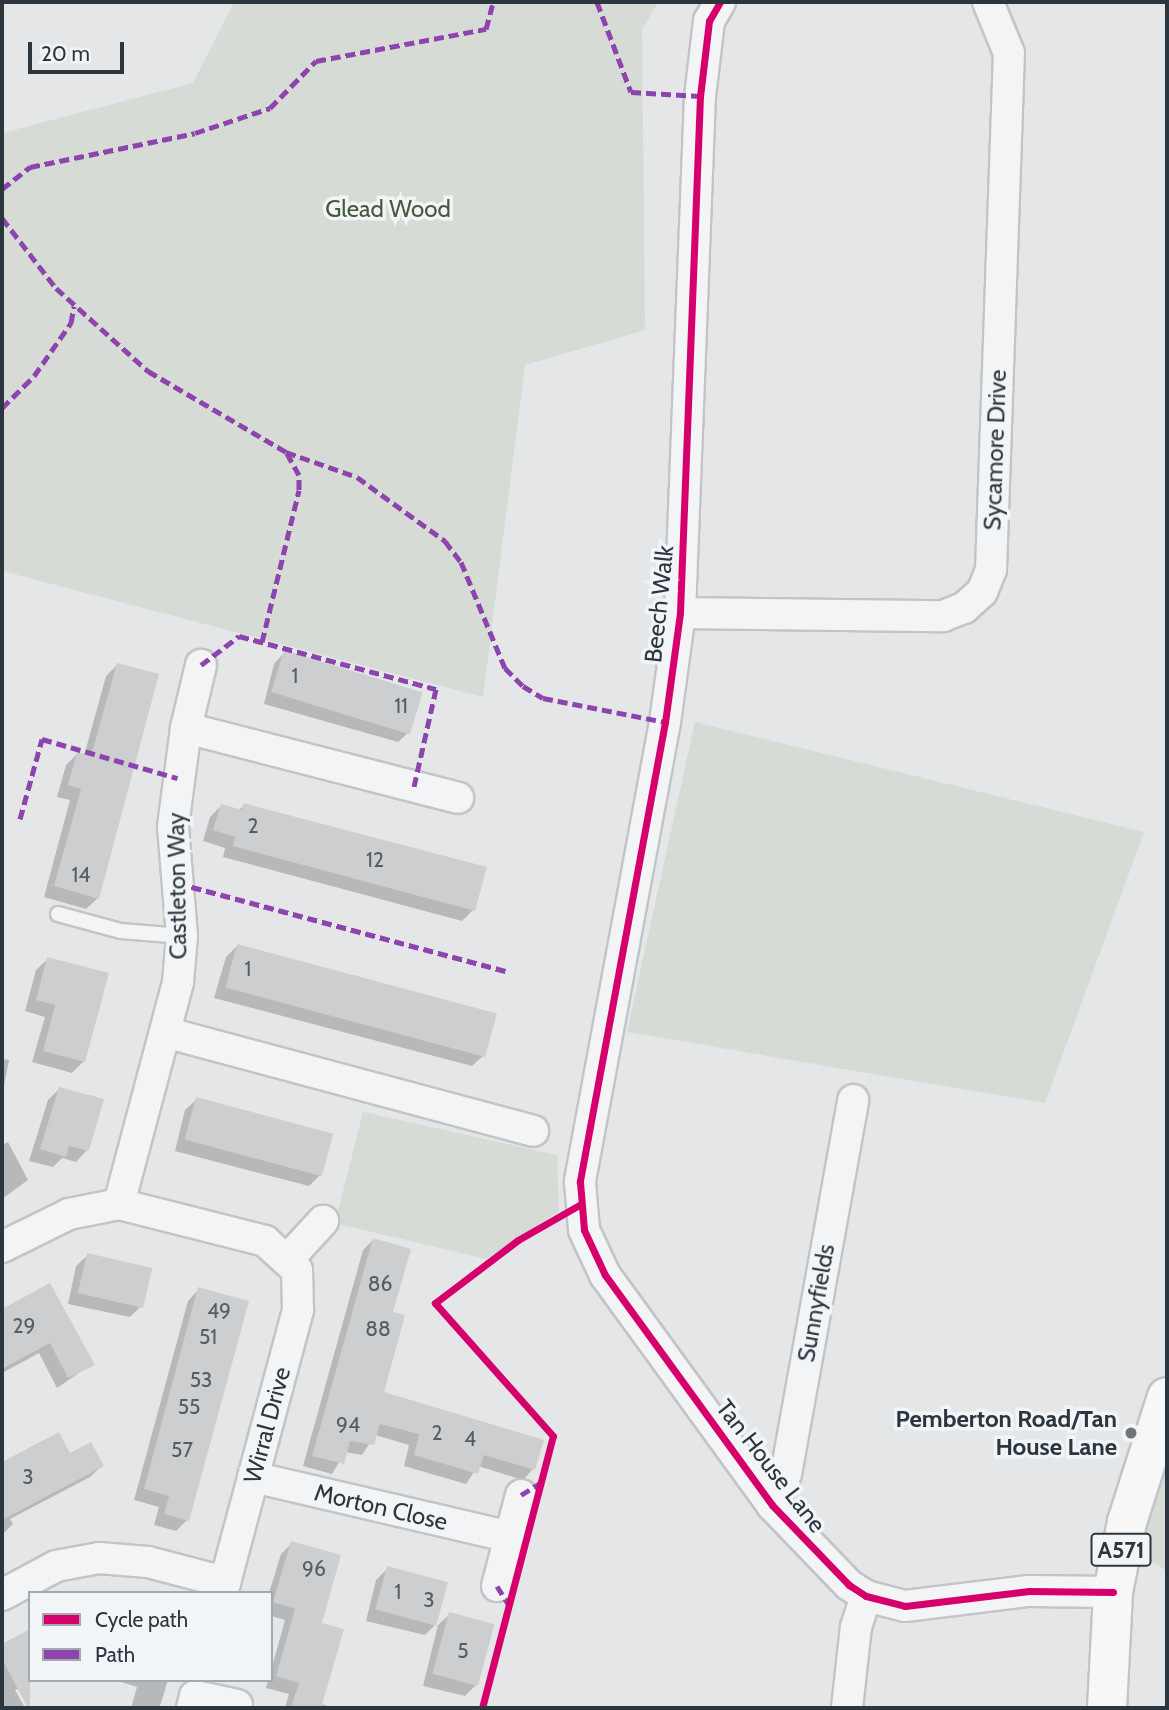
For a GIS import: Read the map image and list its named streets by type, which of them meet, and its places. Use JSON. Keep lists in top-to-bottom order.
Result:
{
  "streets": {
    "main road": ["A571"],
    "street": [
      "Sycamore Drive",
      "Beech Walk",
      "Castleton Way",
      "Sunnyfields",
      "Wirral Drive",
      "Tan House Lane",
      "Morton Close"
    ]
  },
  "crossings": [
    ["Sycamore Drive", "Beech Walk"],
    ["Beech Walk", "Tan House Lane"],
    ["Sunnyfields", "Tan House Lane"],
    ["Wirral Drive", "Morton Close"],
    ["Tan House Lane", "A571"]
  ],
  "parks": ["Glead Wood"],
  "places": ["Pemberton Road/Tan House Lane"],
  "house_numbers": [
    "1",
    "11",
    "2",
    "12",
    "14",
    "1",
    "86",
    "49",
    "29",
    "88",
    "51",
    "53",
    "55",
    "94",
    "2",
    "4",
    "57",
    "3",
    "96",
    "1",
    "3",
    "5"
  ],
  "legend": ["Cycle path", "Path"],
  "scale_bar": "20 m"
}
